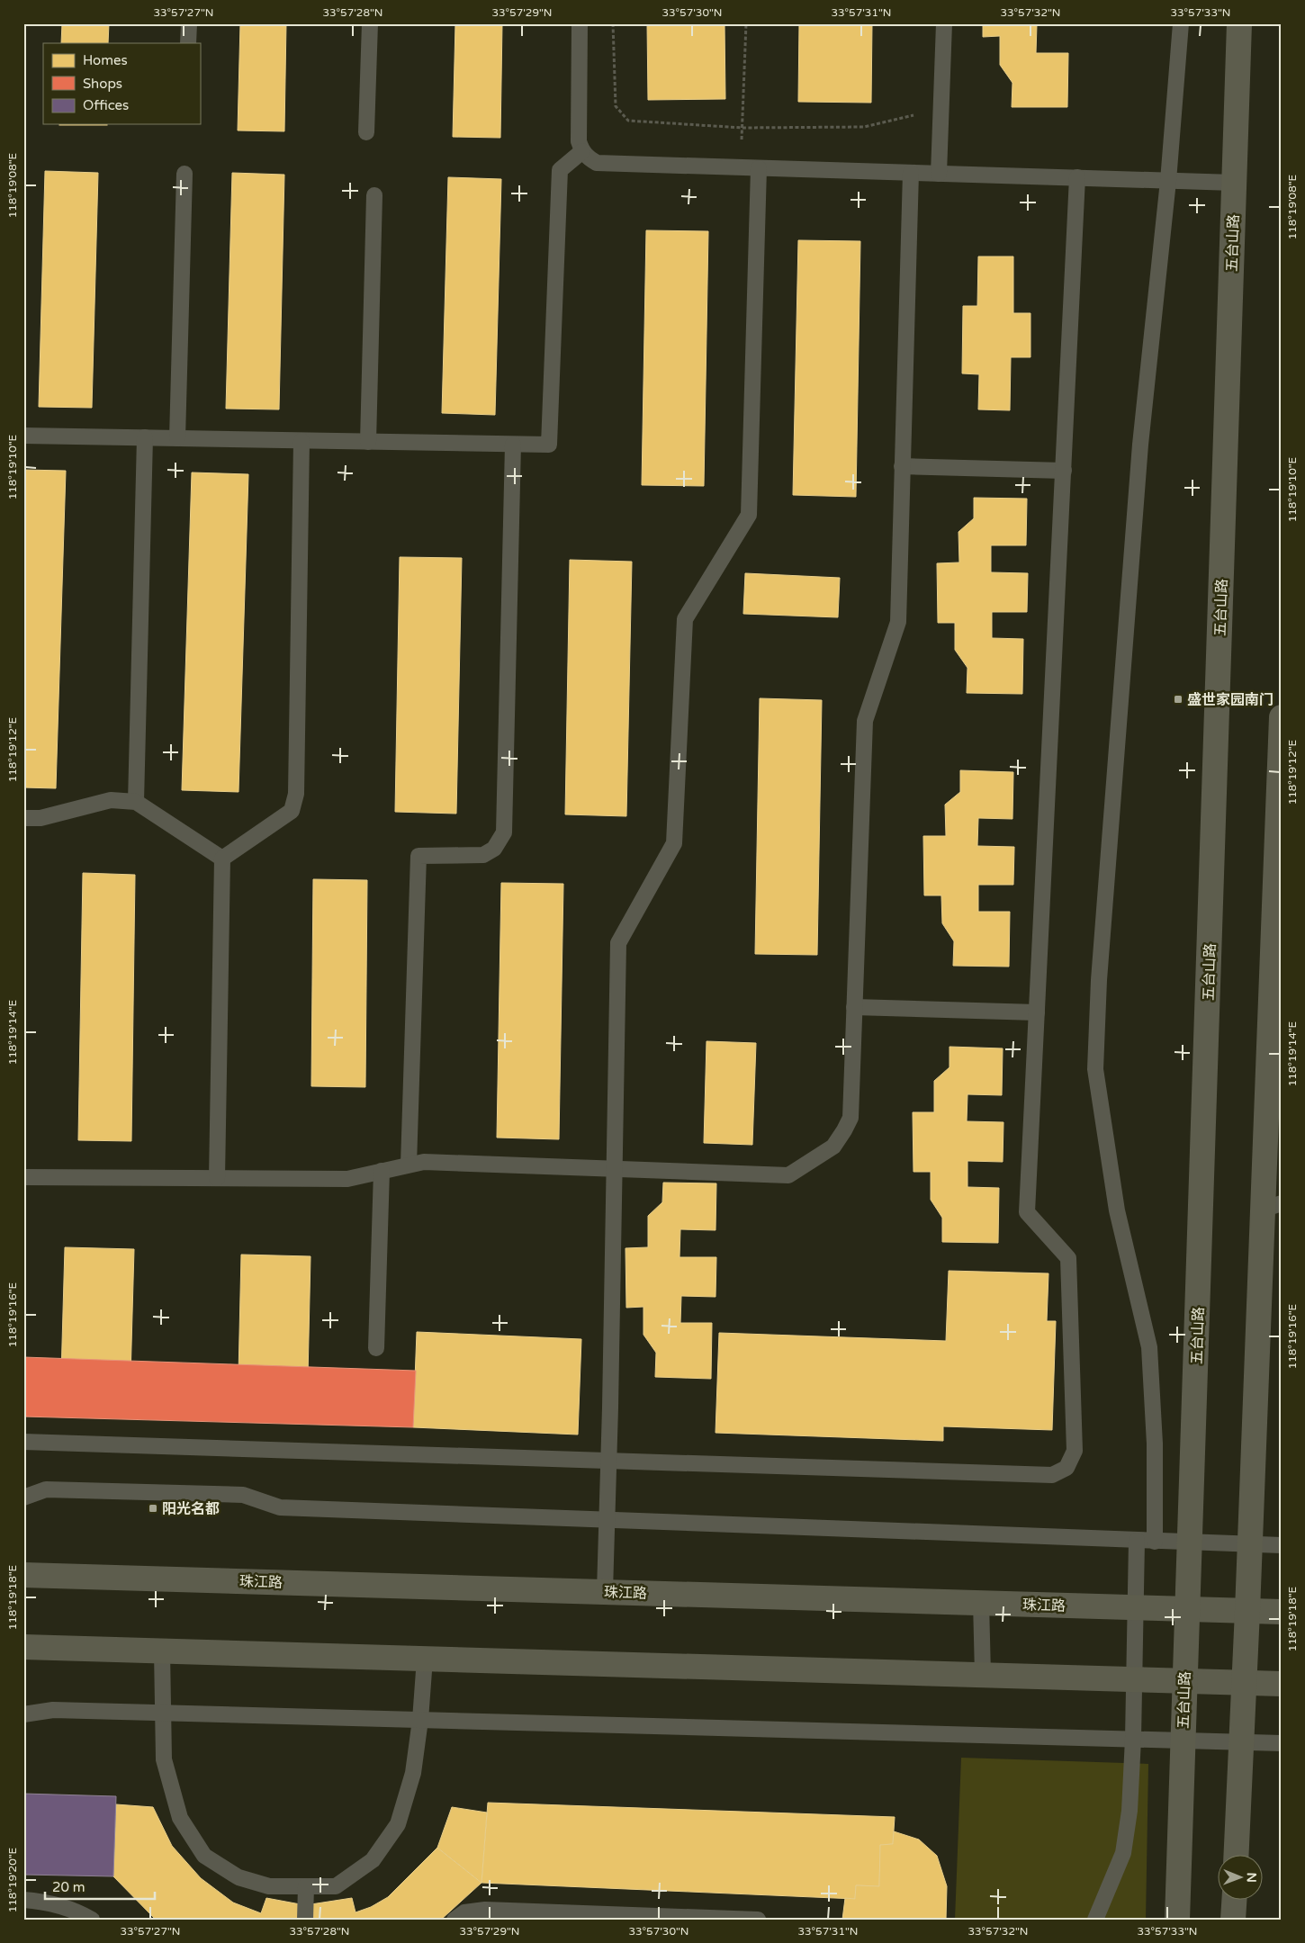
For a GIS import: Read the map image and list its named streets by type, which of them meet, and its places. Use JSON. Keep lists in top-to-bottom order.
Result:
{
  "streets": {
    "main road": ["五台山路", "珠江路"]
  },
  "crossings": [
    ["五台山路", "珠江路"]
  ],
  "places": {
    "transit": ["盛世家园南门", "阳光名都"]
  },
  "legend": ["Homes", "Shops", "Offices"],
  "scale_bar": "20 m",
  "north": "right",
  "coordinates": [
    "33°57'27\"N",
    "33°57'28\"N",
    "33°57'29\"N",
    "33°57'30\"N",
    "33°57'31\"N",
    "33°57'32\"N",
    "33°57'33\"N",
    "118°19'08\"E",
    "118°19'10\"E",
    "118°19'12\"E",
    "118°19'14\"E",
    "118°19'16\"E",
    "118°19'18\"E",
    "118°19'20\"E"
  ]
}
